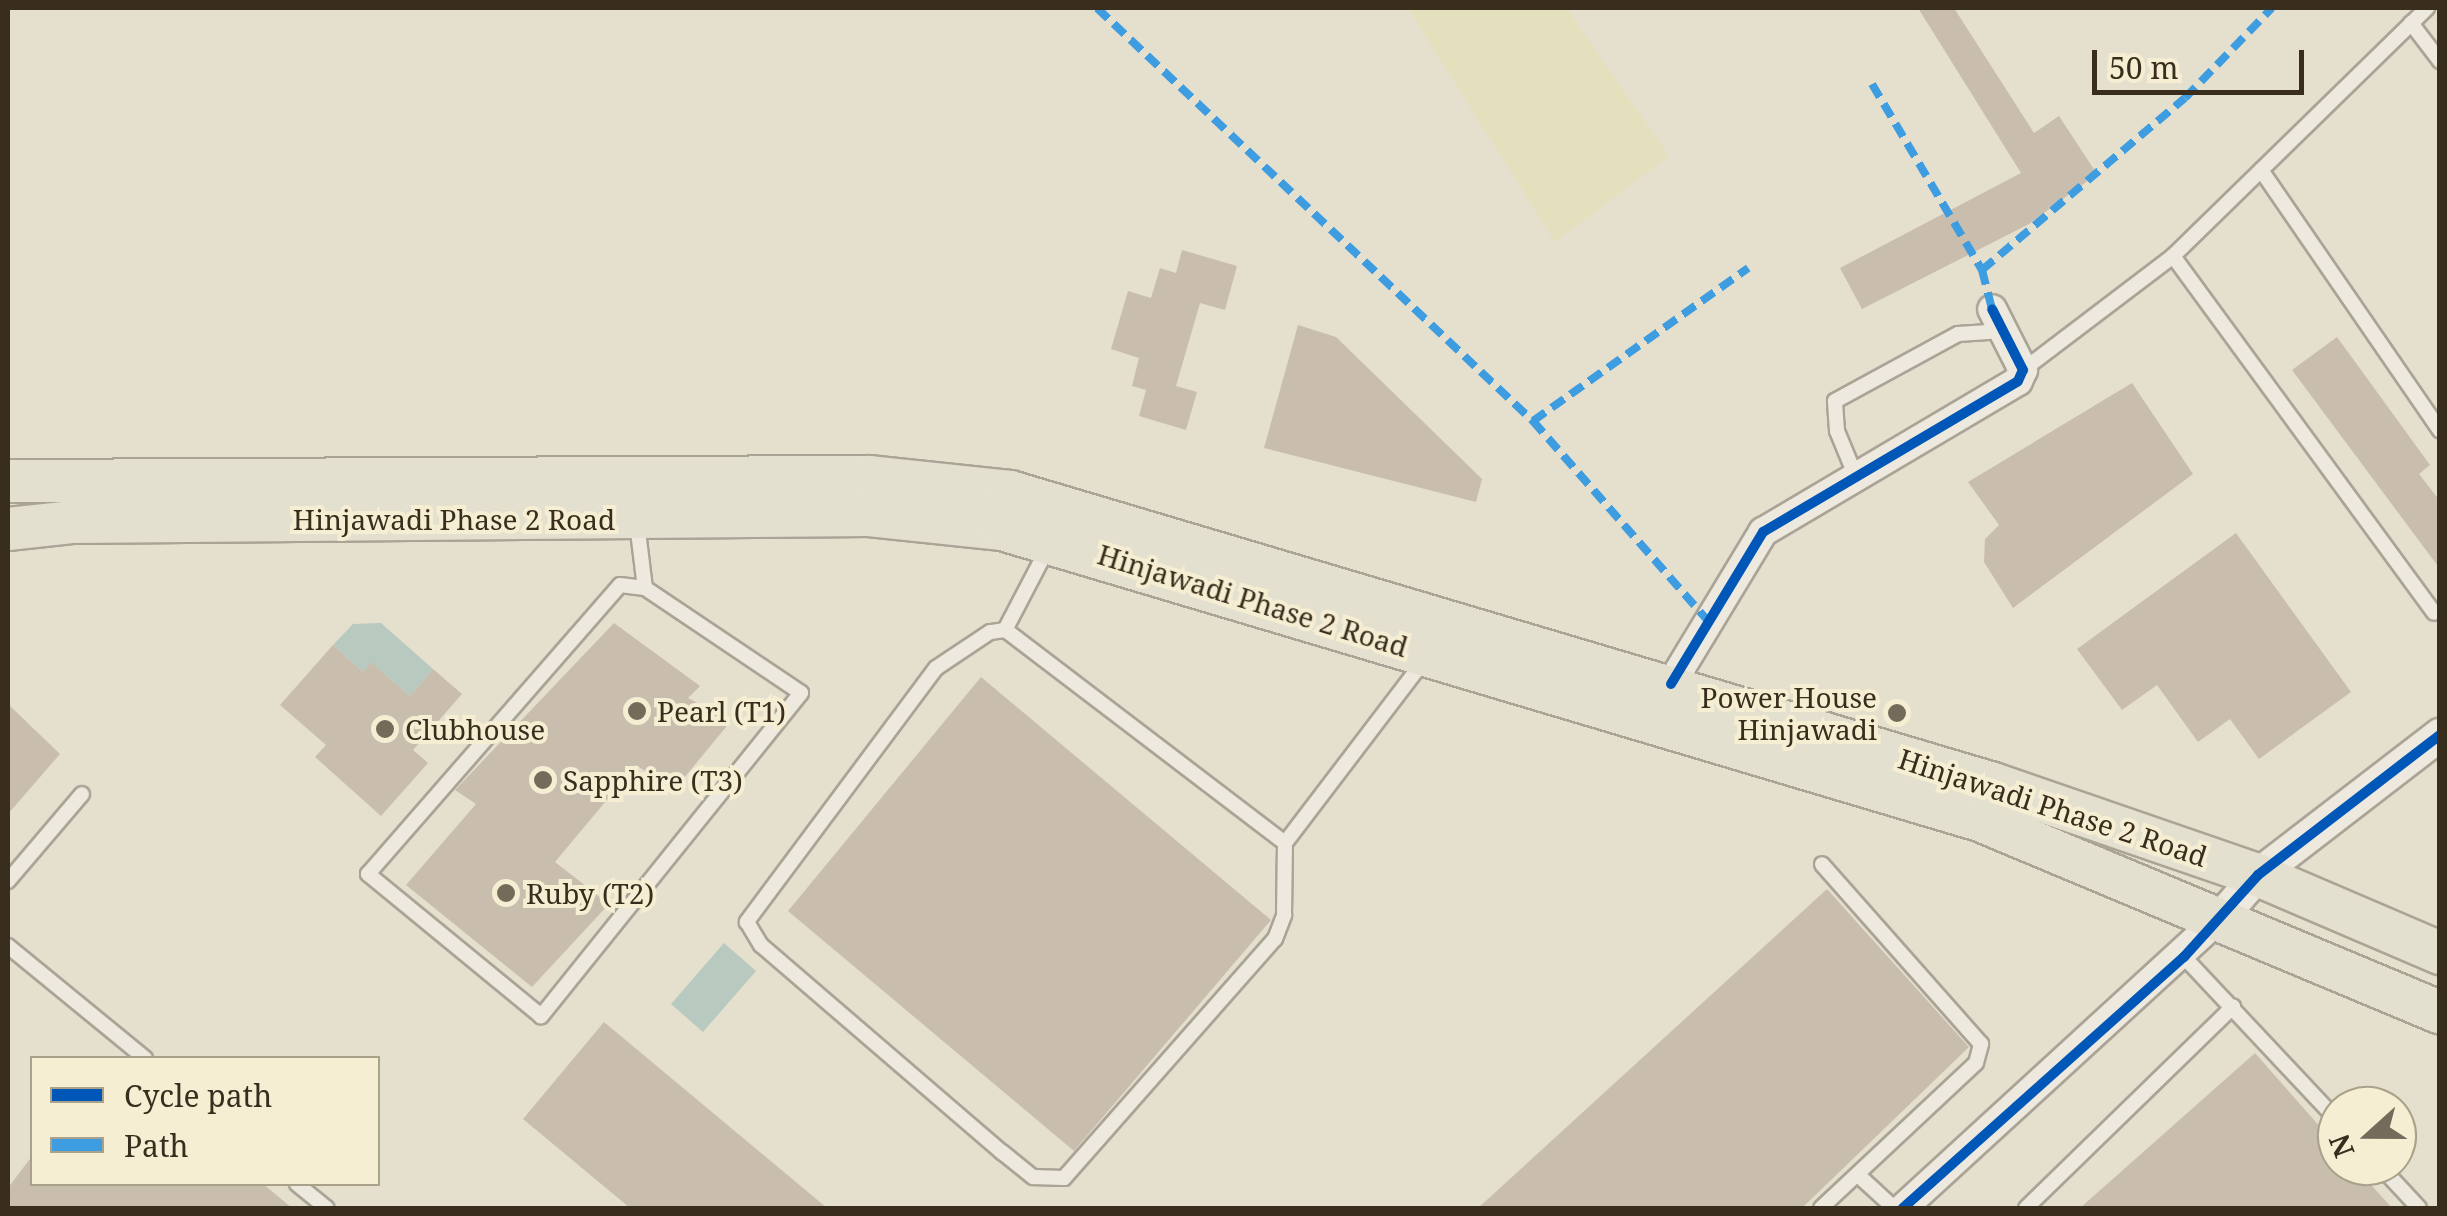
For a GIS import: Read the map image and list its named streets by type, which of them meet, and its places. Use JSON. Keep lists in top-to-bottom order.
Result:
{
  "streets": {
    "main road": ["Hinjawadi Phase 2 Road"]
  },
  "places": [
    "Pearl (T1)",
    "Power House Hinjawadi",
    "Clubhouse",
    "Sapphire (T3)",
    "Ruby (T2)"
  ],
  "legend": ["Cycle path", "Path"],
  "scale_bar": "50 m",
  "north": "left"
}
